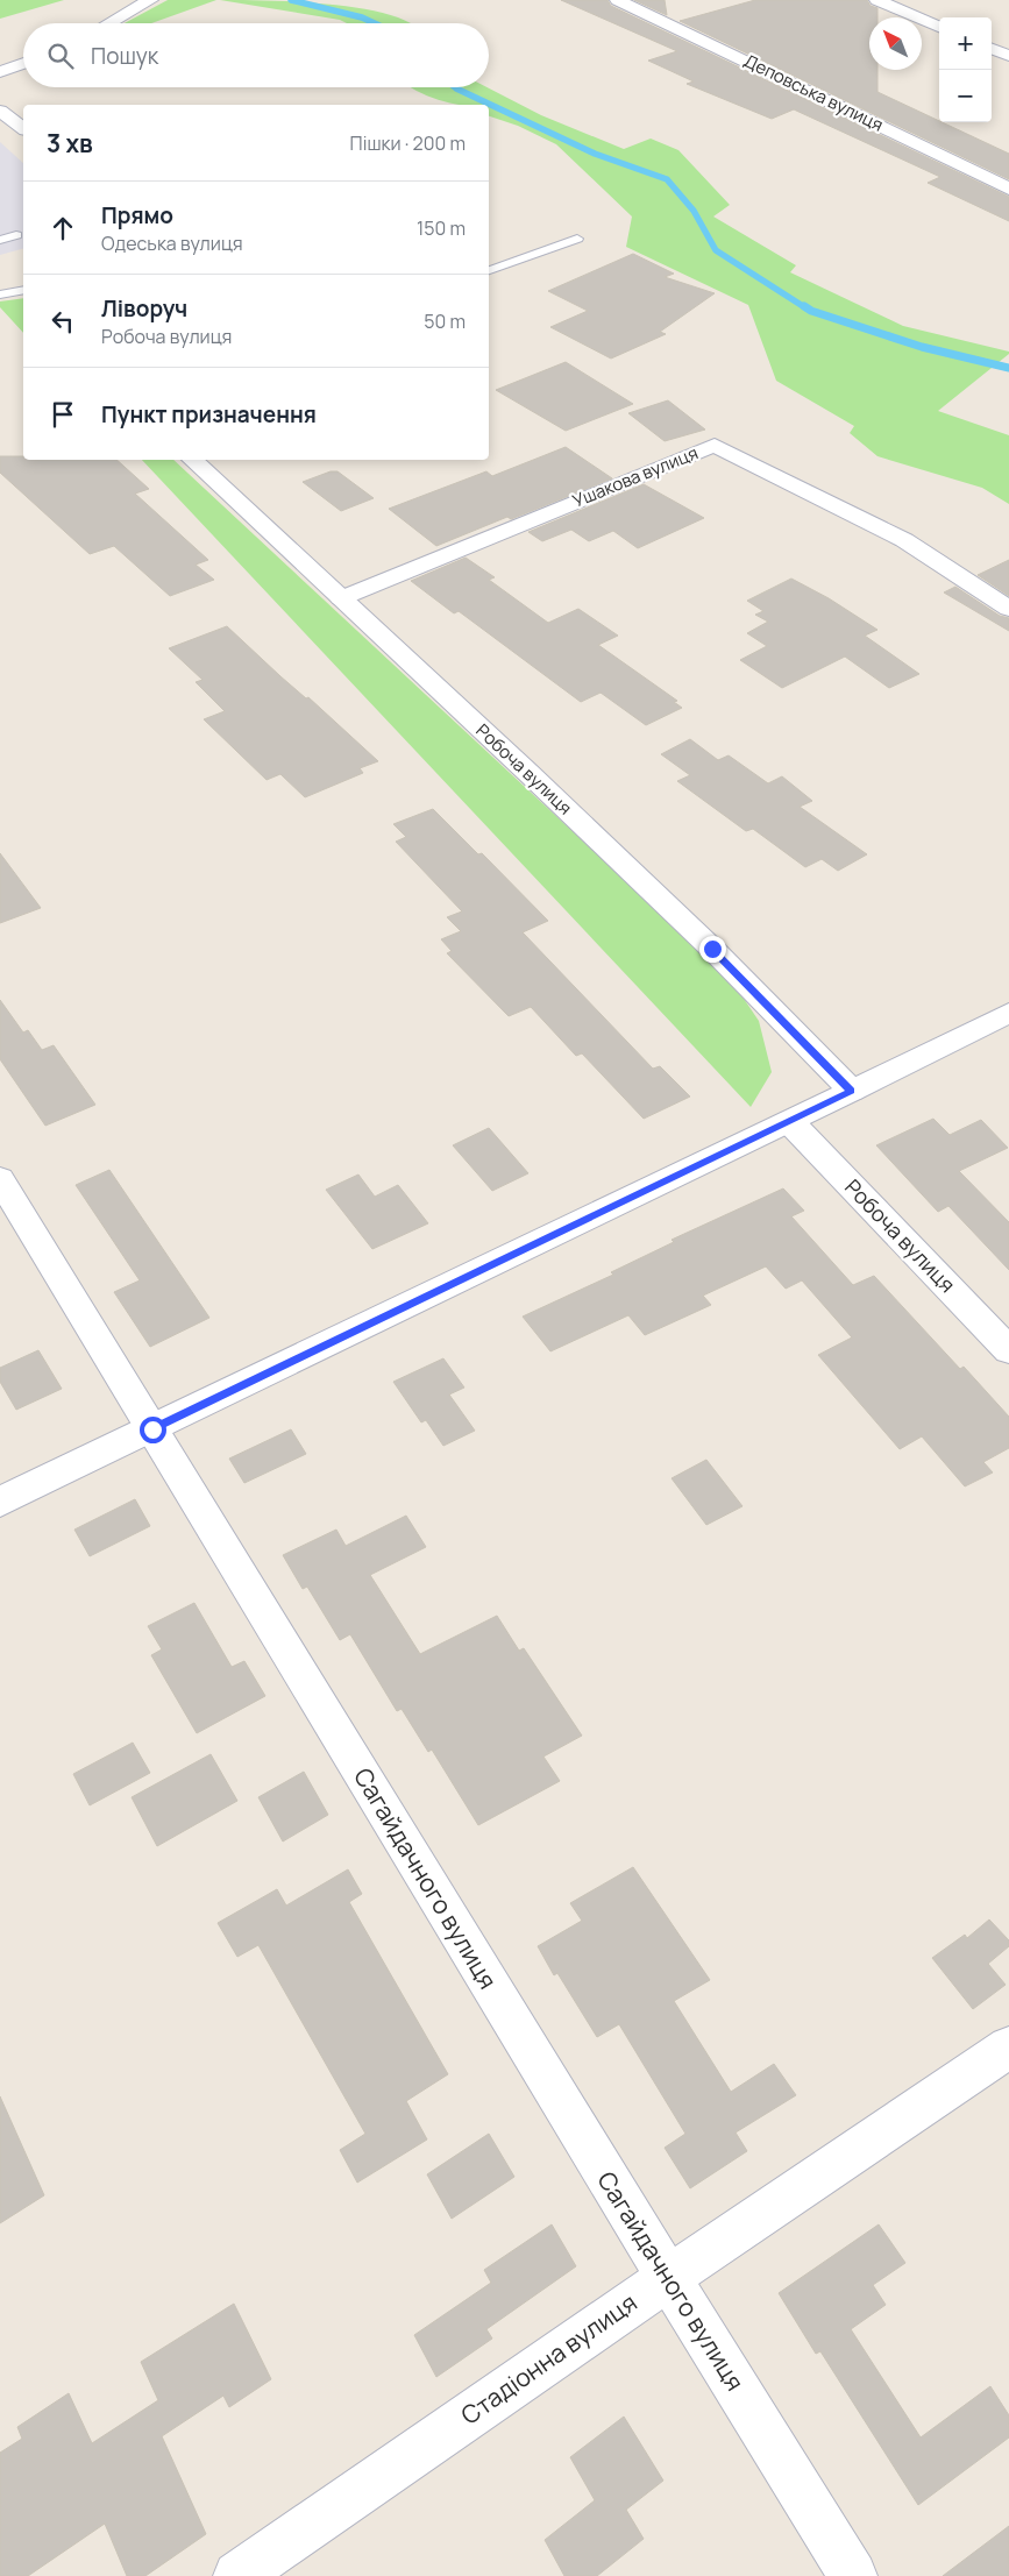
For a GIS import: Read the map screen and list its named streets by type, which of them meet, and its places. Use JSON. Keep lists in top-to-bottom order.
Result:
{
  "streets": {
    "street": [
      "Деповська вулиця",
      "Ушакова вулиця",
      "Робоча вулиця",
      "Сагайдачного вулиця",
      "Стадіонна вулиця"
    ]
  },
  "crossings": [
    ["Ушакова вулиця", "Робоча вулиця"],
    ["Сагайдачного вулиця", "Стадіонна вулиця"]
  ],
  "north": "top left",
  "page": {
    "map_buttons": ["+", "−"],
    "search": "Пошук",
    "heading": ["3 хв", "Пішки · 200 m"],
    "list": [
      ["Прямо", "Одеська вулиця", "150 m"],
      ["Ліворуч", "Робоча вулиця", "50 m"],
      "Пункт призначення"
    ]
  }
}
